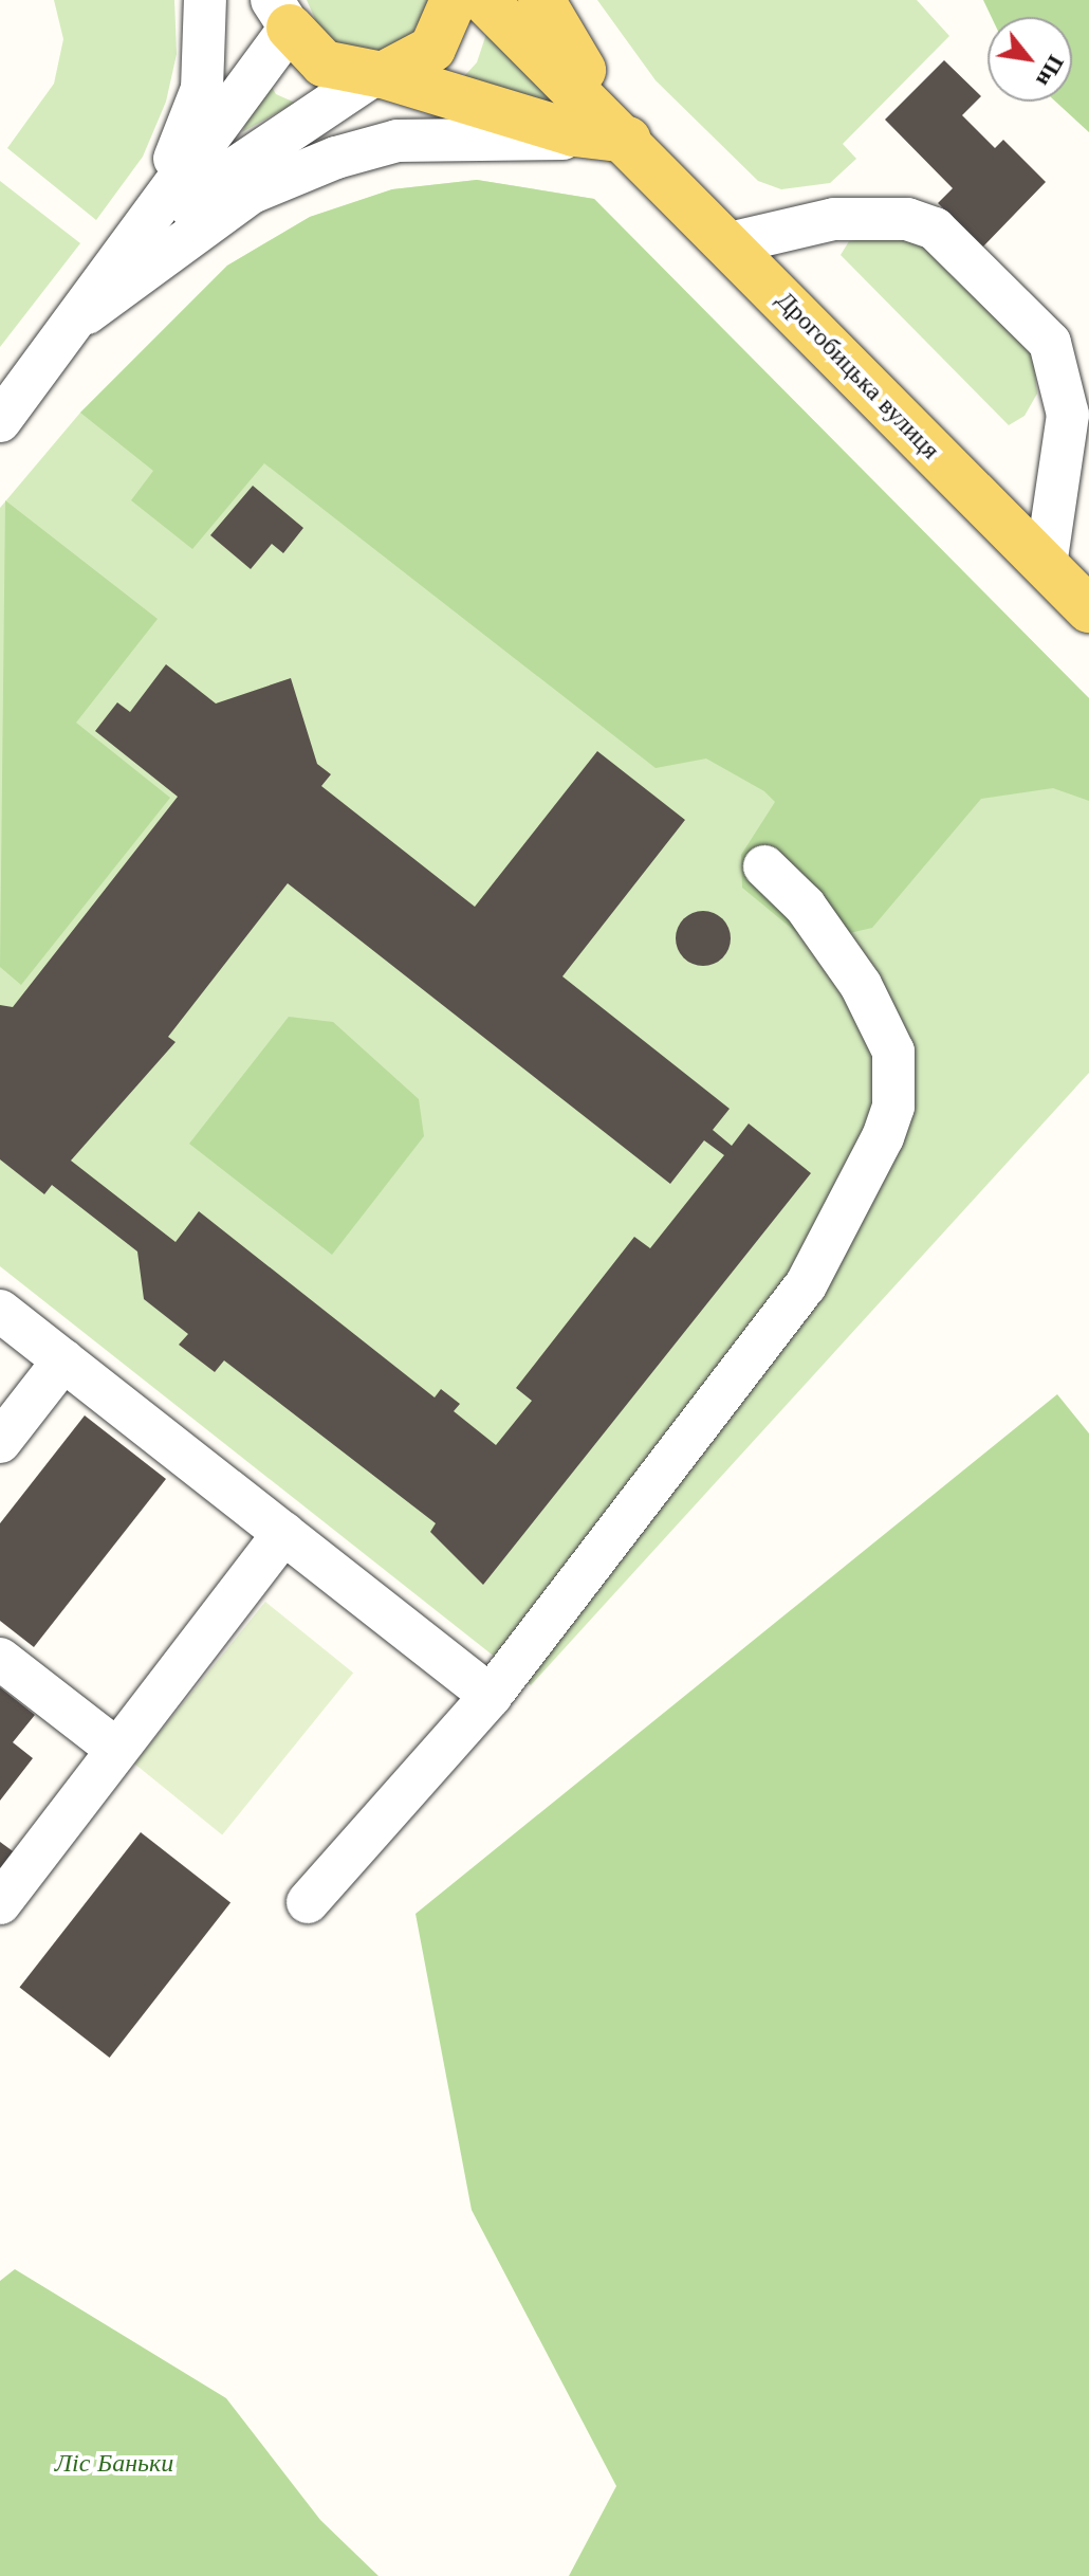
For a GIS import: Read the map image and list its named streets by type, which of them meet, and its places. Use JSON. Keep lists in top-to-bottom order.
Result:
{
  "streets": {
    "main road": ["Дрогобицька вулиця"]
  },
  "parks": ["Ліс Баньки"],
  "north": "bottom right"
}
